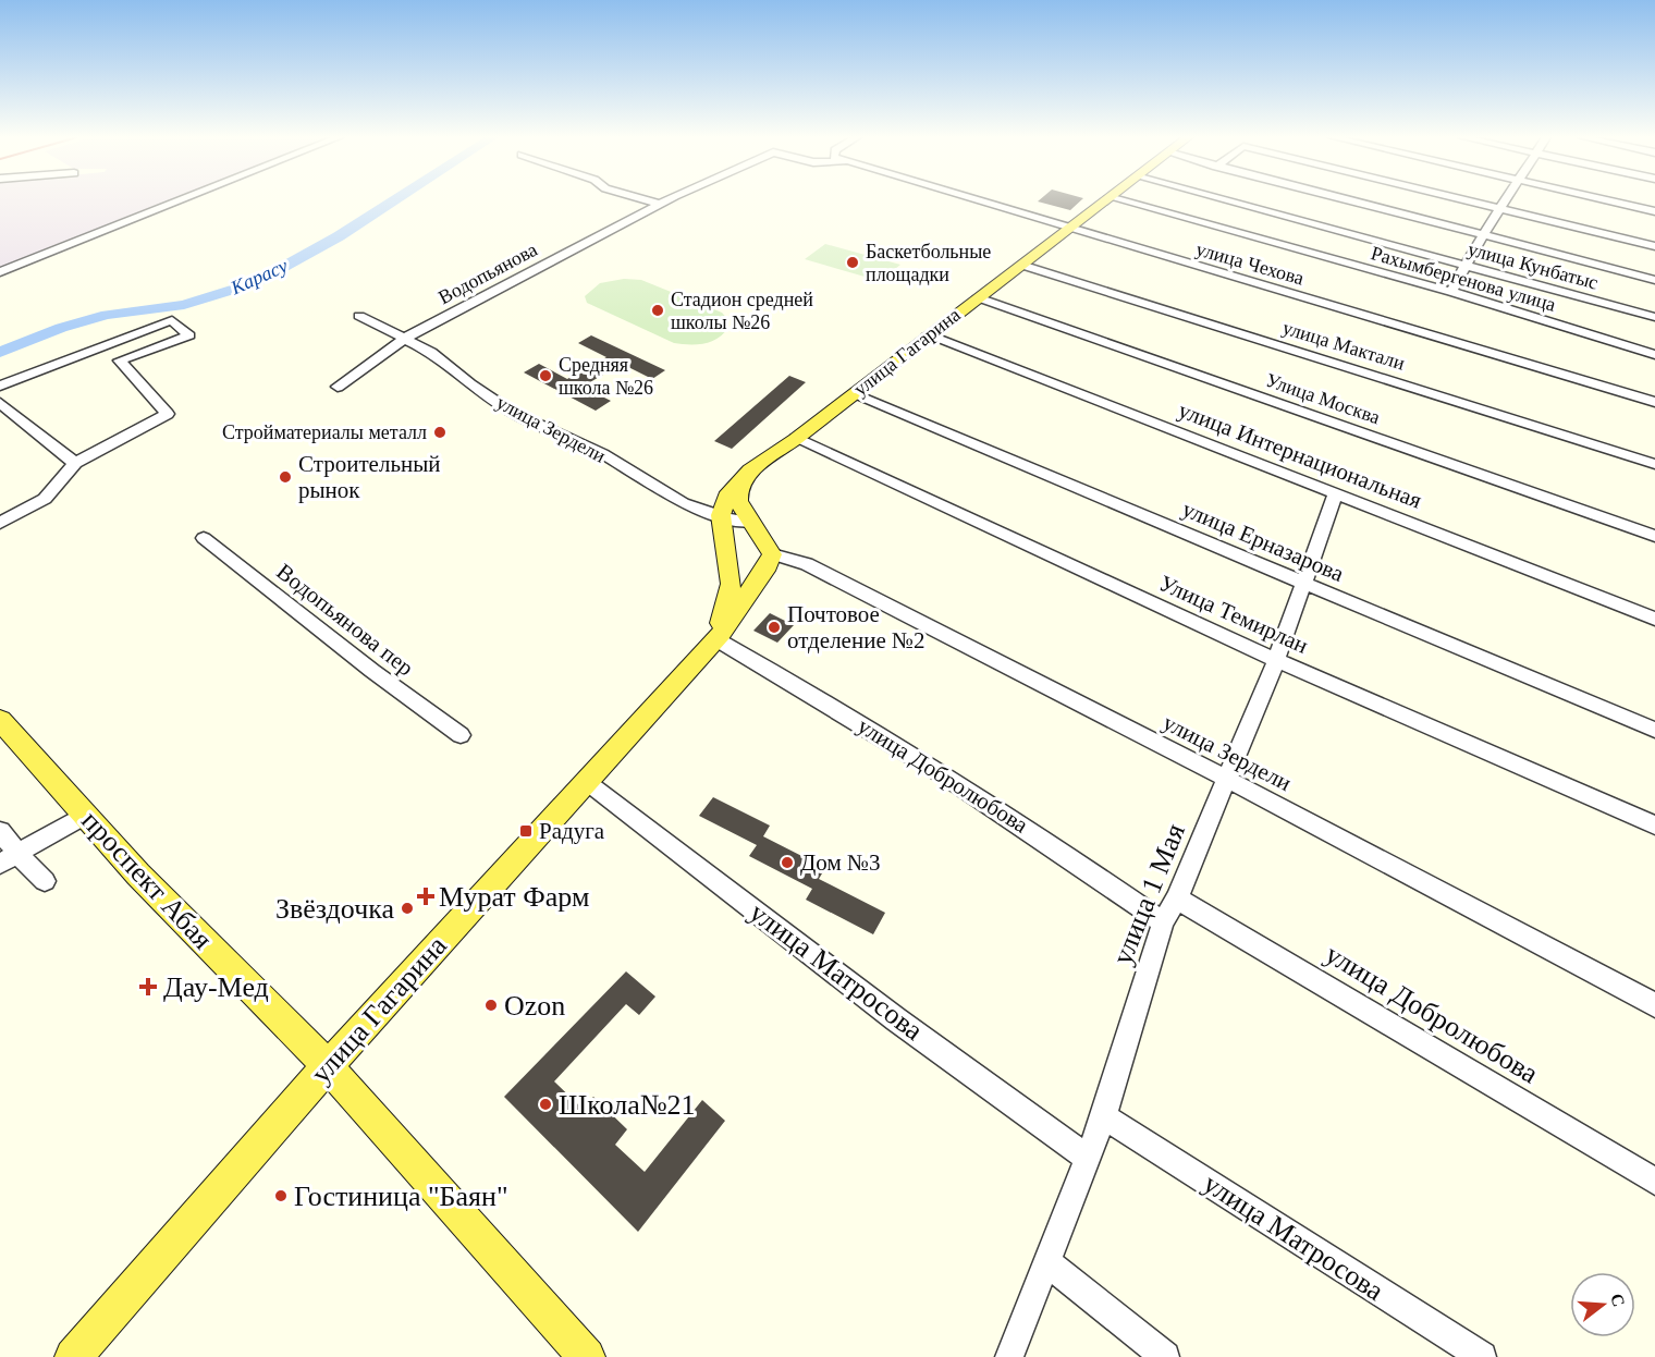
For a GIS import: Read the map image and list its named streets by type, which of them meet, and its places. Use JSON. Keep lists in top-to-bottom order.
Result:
{
  "streets": {
    "main road": ["улица Гагарина", "проспект Абая"],
    "street": [
      "улица Чехова",
      "улица Кунбатыс",
      "Водопьянова",
      "Рахымбергенова улица",
      "улица Мактали",
      "Улица Москва",
      "улица Зердели",
      "улица Интернациональная",
      "улица Ерназарова",
      "Улица Темирлан",
      "Водопьянова пер",
      "улица Добролюбова",
      "улица 1 Мая",
      "улица Матросова"
    ]
  },
  "crossings": [
    ["улица Чехова", "улица Гагарина"],
    ["Водопьянова", "улица Зердели"],
    ["улица Мактали", "улица Гагарина"],
    ["улица Гагарина", "Улица Москва"],
    ["улица Гагарина", "улица Зердели"],
    ["улица Гагарина", "улица Интернациональная"],
    ["улица Гагарина", "улица Ерназарова"],
    ["улица Гагарина", "Улица Темирлан"],
    ["улица Гагарина", "улица Добролюбова"],
    ["улица Гагарина", "проспект Абая"],
    ["улица Гагарина", "улица Матросова"],
    ["улица Зердели", "улица 1 Мая"],
    ["улица Интернациональная", "улица 1 Мая"],
    ["улица Ерназарова", "улица 1 Мая"],
    ["Улица Темирлан", "улица 1 Мая"],
    ["улица Добролюбова", "улица 1 Мая"],
    ["улица 1 Мая", "улица Матросова"]
  ],
  "water": ["Карасу"],
  "places": {
    "other": [
      "Баскетбольные площадки",
      "Стадион средней школы №26",
      "Средняя школа №26",
      "Стройматериалы металл",
      "Строительный рынок",
      "Почтовое отделение №2",
      "Дом №3",
      "Звёздочка",
      "Ozon",
      "Школа№21",
      "Гостиница \"Баян\""
    ],
    "transit": ["Радуга"],
    "health": ["Мурат Фарм", "Дау-Мед"]
  },
  "north": "right"
}
